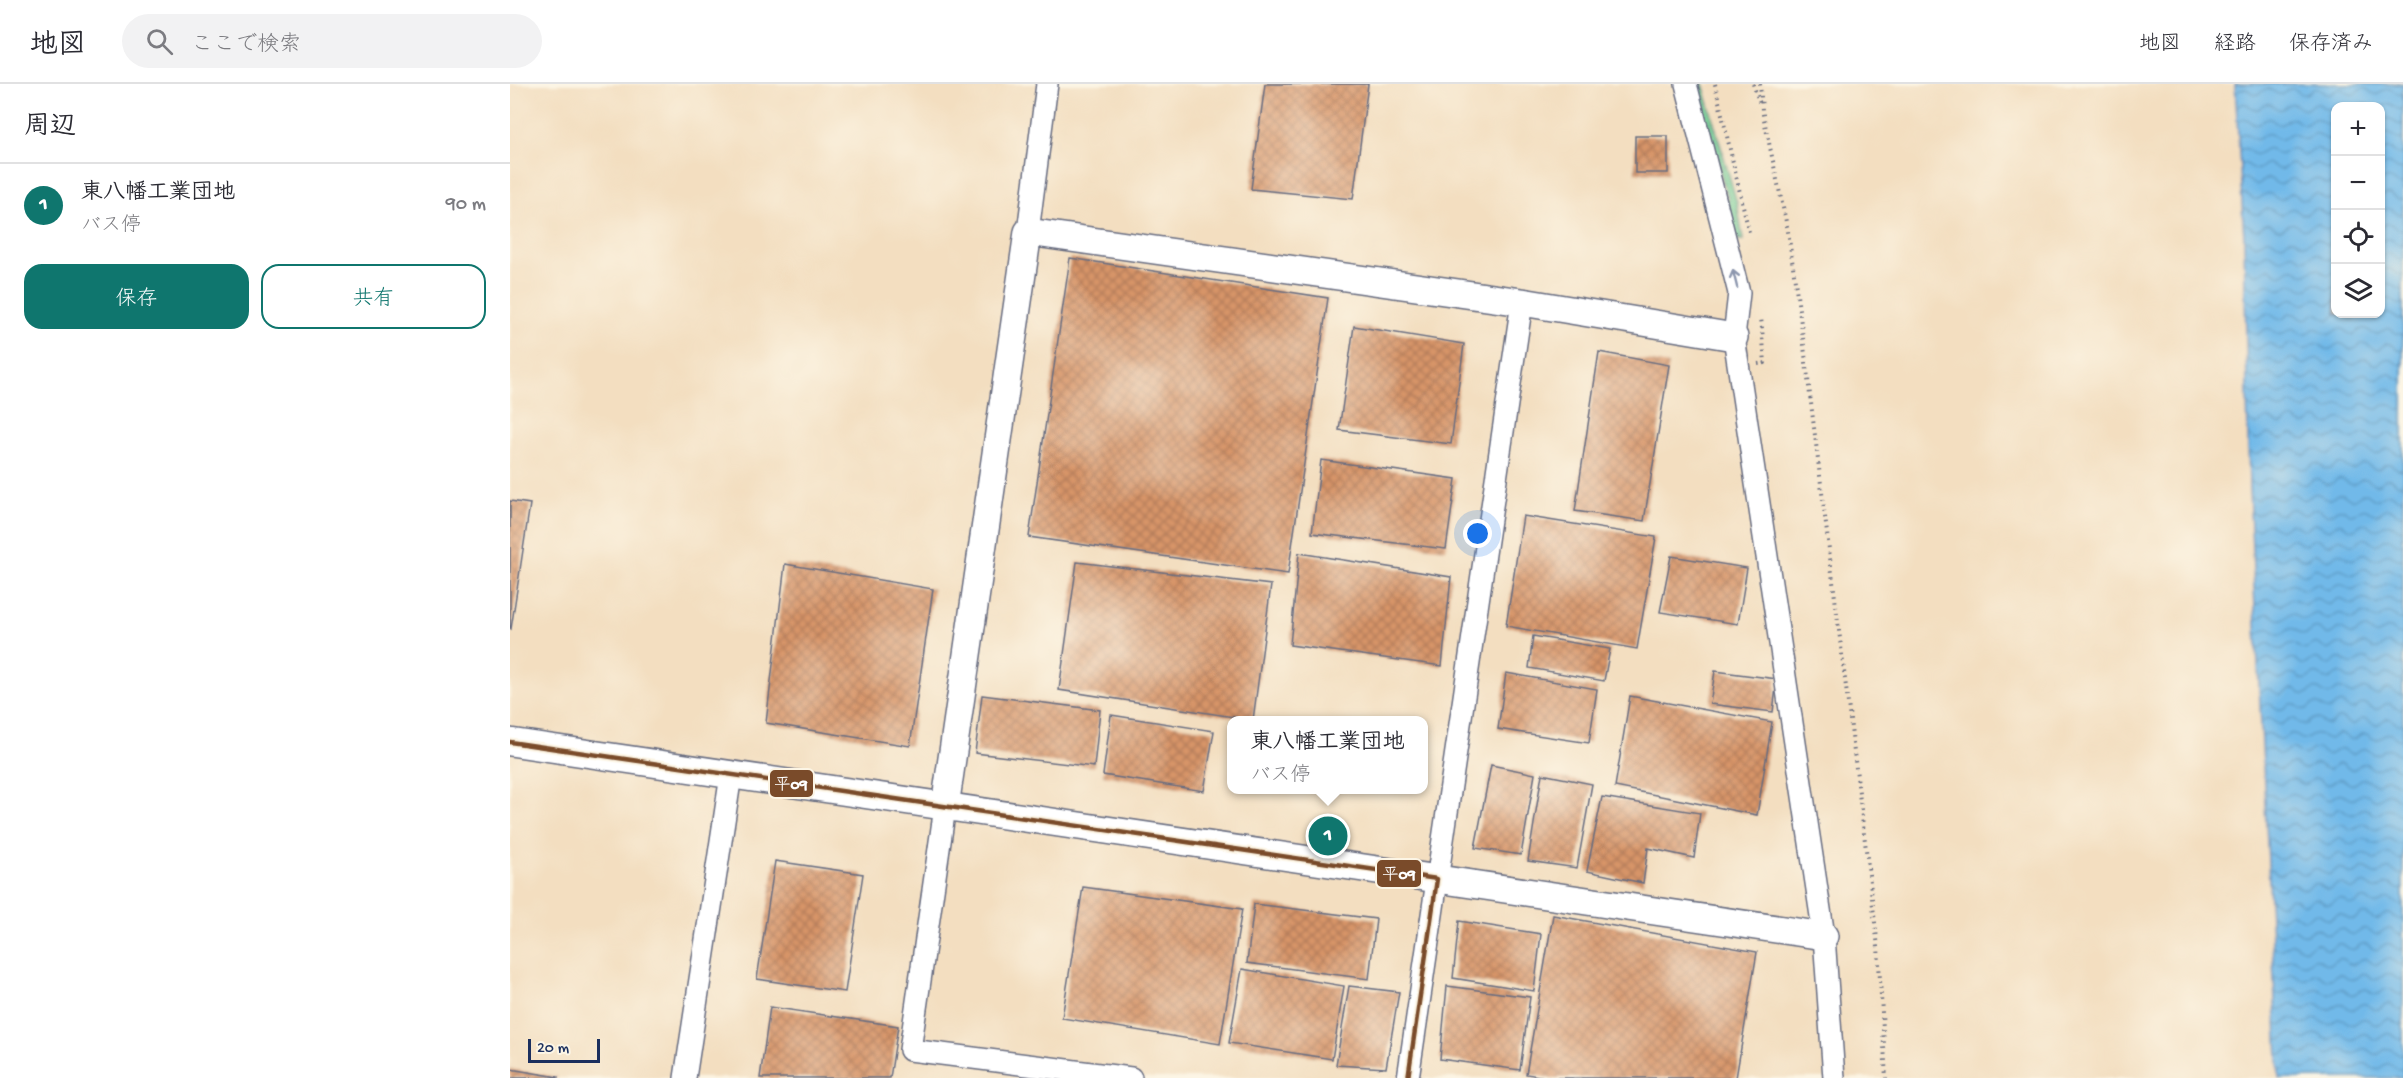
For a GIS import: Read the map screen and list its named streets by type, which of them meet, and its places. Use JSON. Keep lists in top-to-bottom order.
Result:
{
  "lines": ["transit line 平09"],
  "scale_bar": "20 m",
  "page": {
    "header": "地図",
    "search": "ここで検索",
    "nav": ["地図", "経路", "保存済み"],
    "heading": "周辺",
    "map_buttons": ["+", "−"],
    "list": [
      {
        "mark": "1",
        "name": "東八幡工業団地",
        "note": "バス停",
        "value": "90 m"
      }
    ],
    "buttons": ["保存", "共有"],
    "popup": ["東八幡工業団地", "バス停"],
    "pins": "1",
    "scale": "20 m"
  }
}
